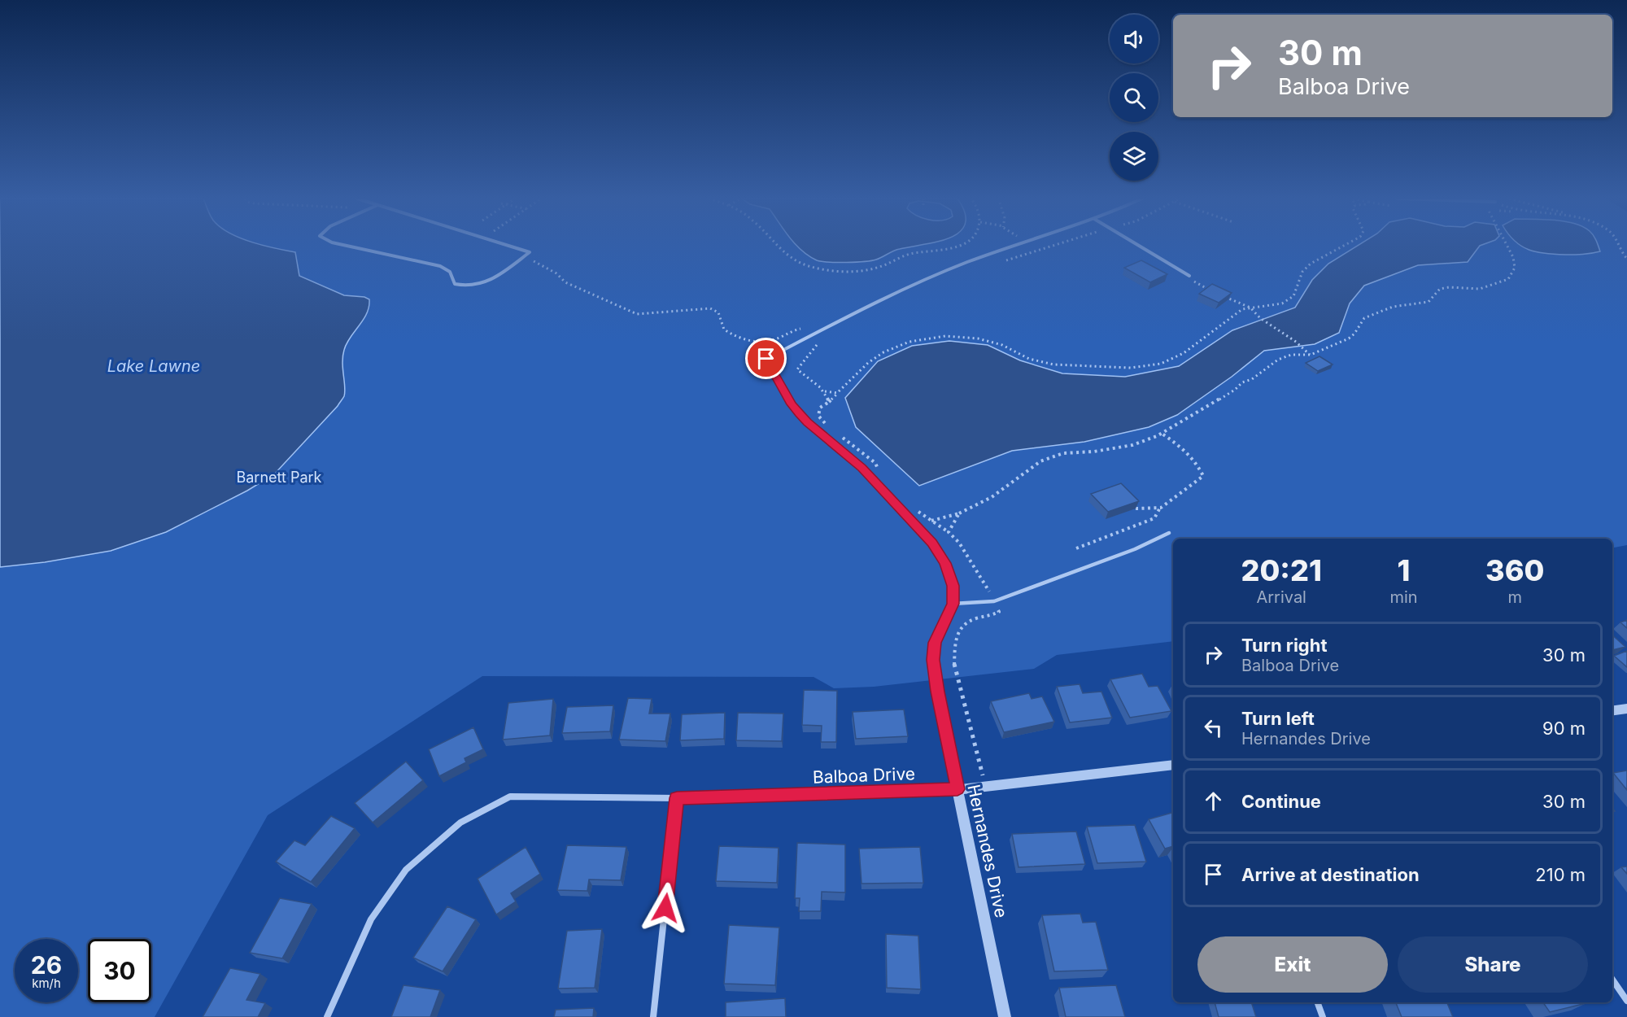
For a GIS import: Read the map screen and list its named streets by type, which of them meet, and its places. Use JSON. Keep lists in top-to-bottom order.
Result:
{
  "streets": {
    "street": ["Balboa Drive", "Hernandes Drive"]
  },
  "crossings": [
    ["Balboa Drive", "Hernandes Drive"]
  ],
  "water": ["Lake Lawne"],
  "parks": ["Barnett Park"],
  "page": {
    "turn": ["30 m", "Balboa Drive"],
    "eta": [
      "20:21",
      "Arrival",
      "1",
      "min",
      "360",
      "m"
    ],
    "list": [
      {
        "name": "Turn right",
        "note": "Balboa Drive",
        "value": "30 m"
      },
      {
        "name": "Turn left",
        "note": "Hernandes Drive",
        "value": "90 m"
      },
      {
        "name": "Continue",
        "value": "30 m"
      },
      {
        "name": "Arrive at destination",
        "value": "210 m"
      }
    ],
    "buttons": ["Exit", "Share"],
    "speed": "26 km/h",
    "limit": "30"
  }
}
